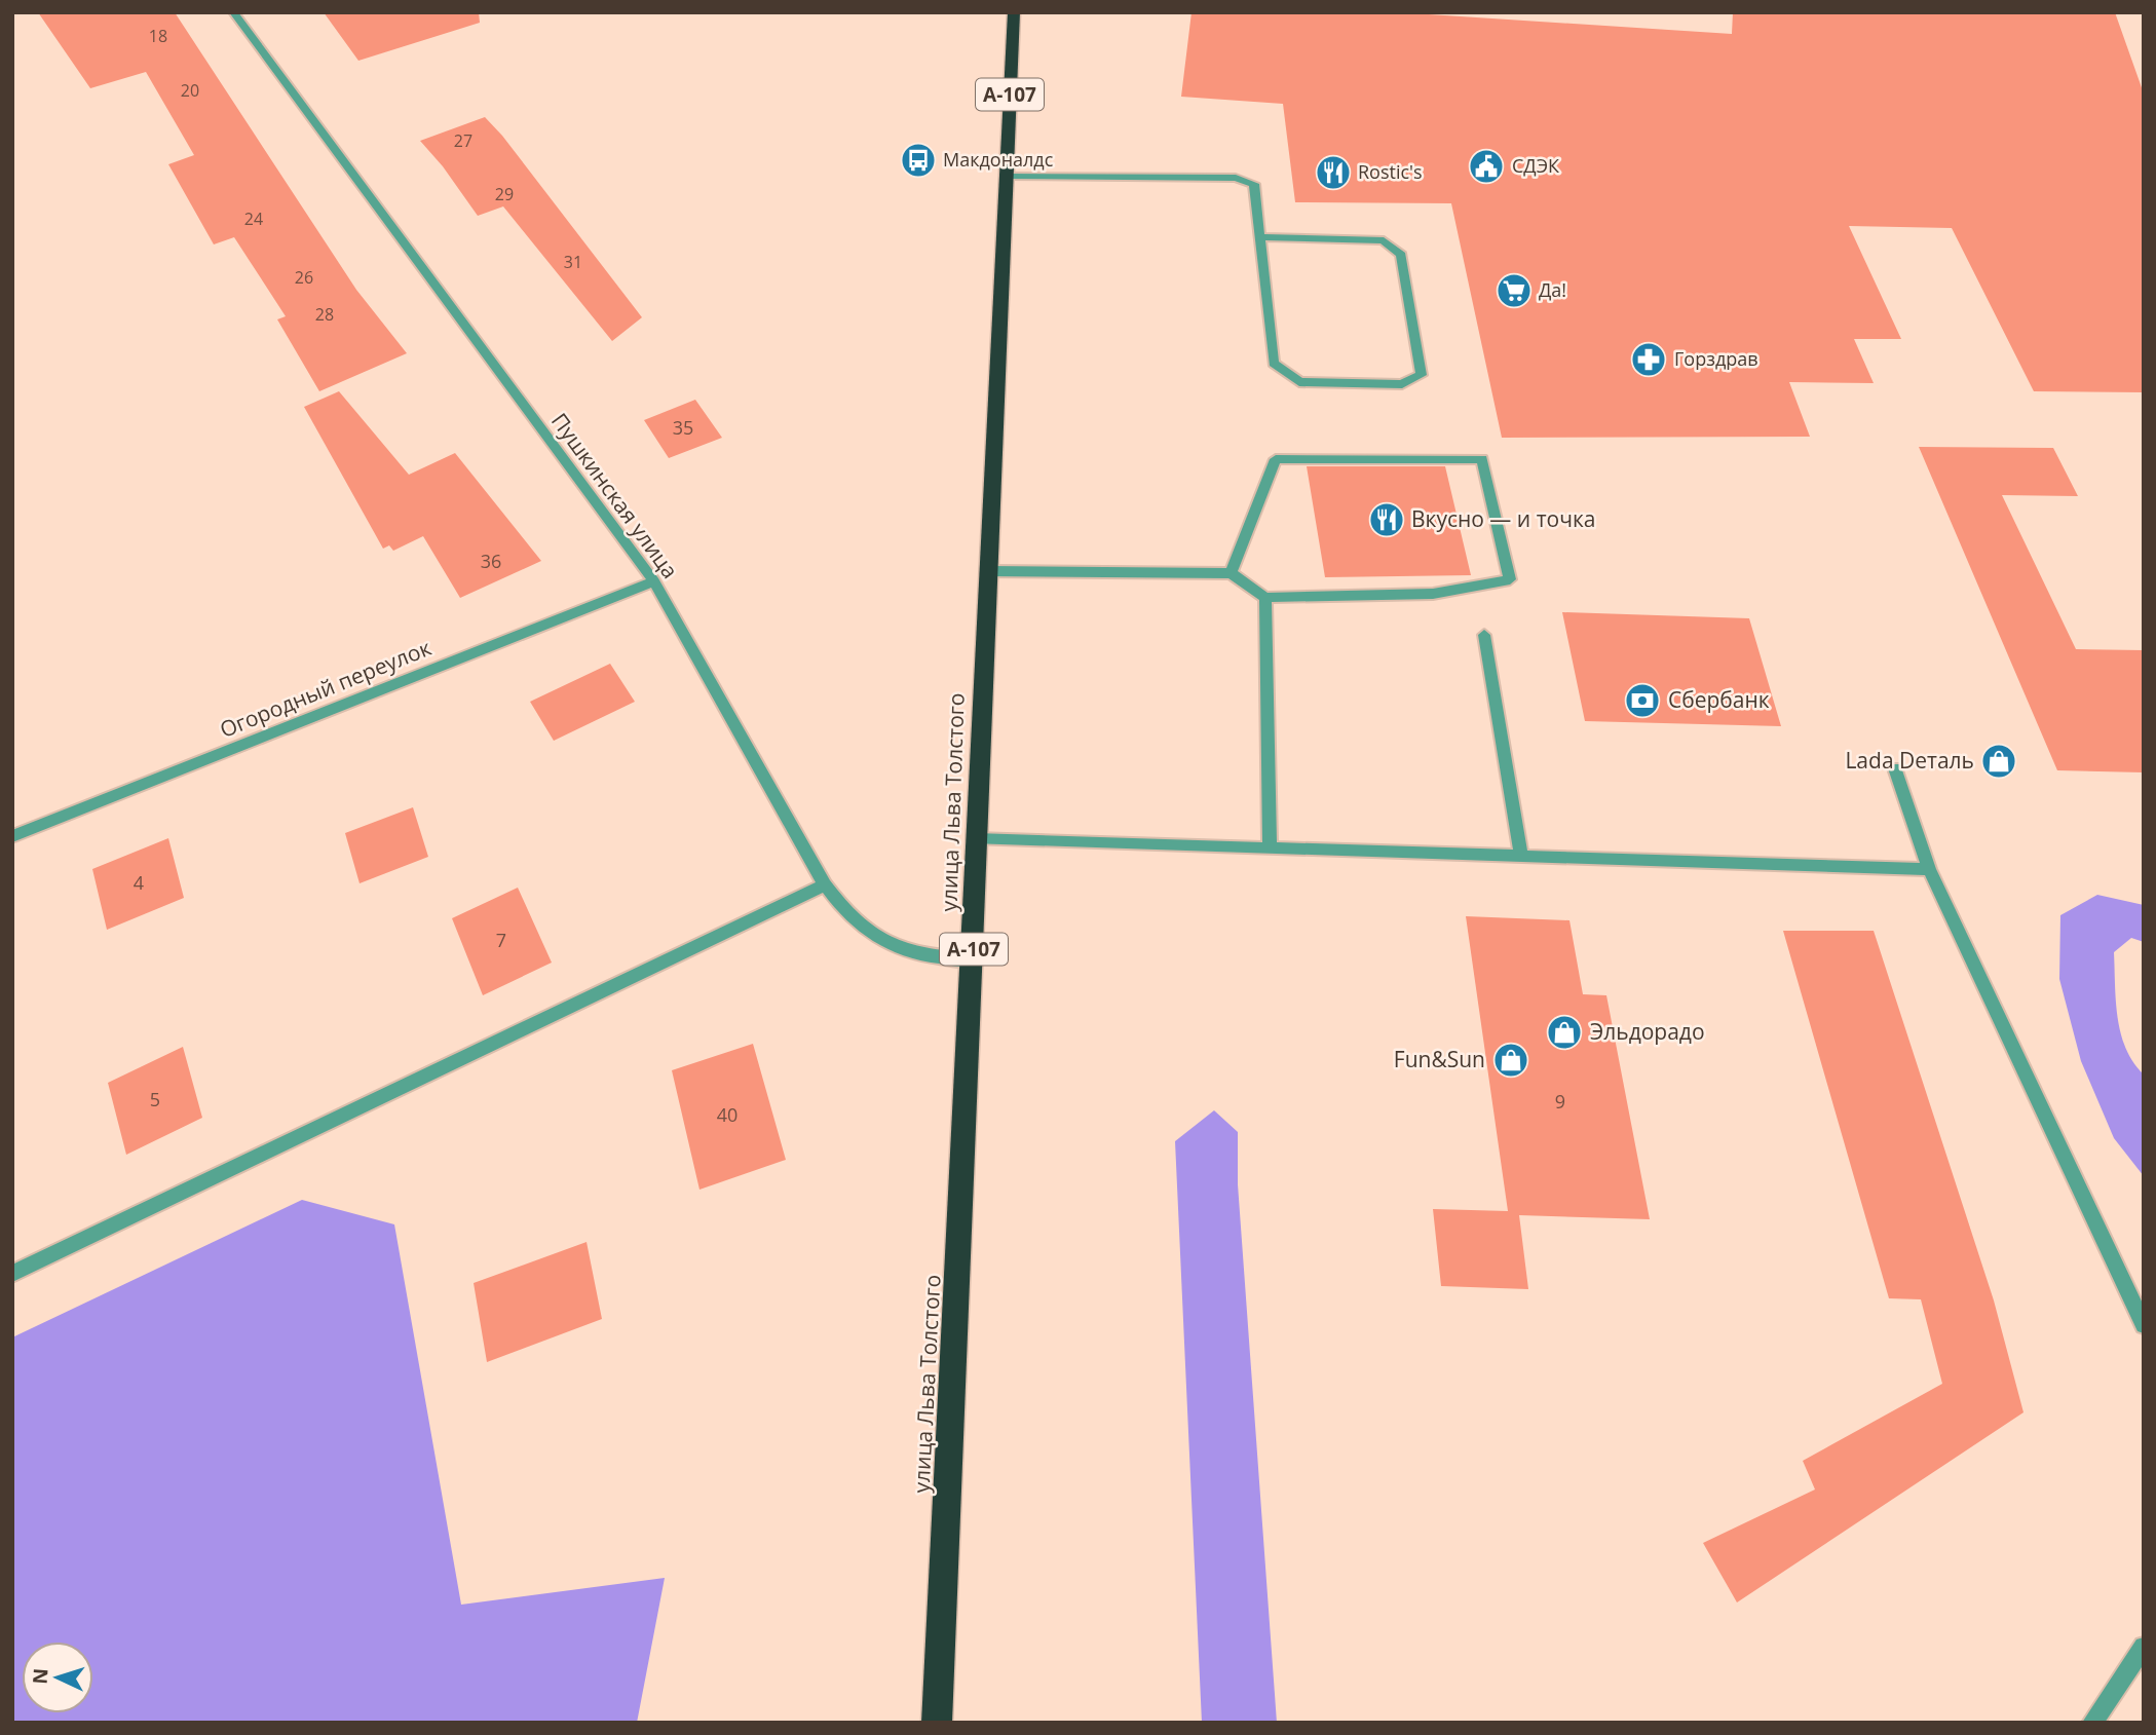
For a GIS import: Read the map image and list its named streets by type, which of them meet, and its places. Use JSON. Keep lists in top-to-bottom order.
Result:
{
  "streets": {
    "highway": ["А-107", "улица Льва Толстого"],
    "street": ["Пушкинская улица", "Огородный переулок"]
  },
  "crossings": [
    ["Пушкинская улица", "Огородный переулок"],
    ["Пушкинская улица", "улица Льва Толстого"]
  ],
  "places": {
    "bus stop": ["Макдоналдс"],
    "public building": ["СДЭК"],
    "restaurant": ["Rostic's", "Вкусно — и точка"],
    "supermarket": ["Да!"],
    "pharmacy": ["Горздрав"],
    "bank": ["Сбербанк"],
    "shop": ["Lada Dеталь", "Эльдорадо", "Fun&Sun"]
  },
  "house_numbers": [
    "18",
    "20",
    "27",
    "29",
    "24",
    "31",
    "26",
    "28",
    "35",
    "36",
    "4",
    "7",
    "5",
    "9",
    "40"
  ],
  "north": "left"
}
